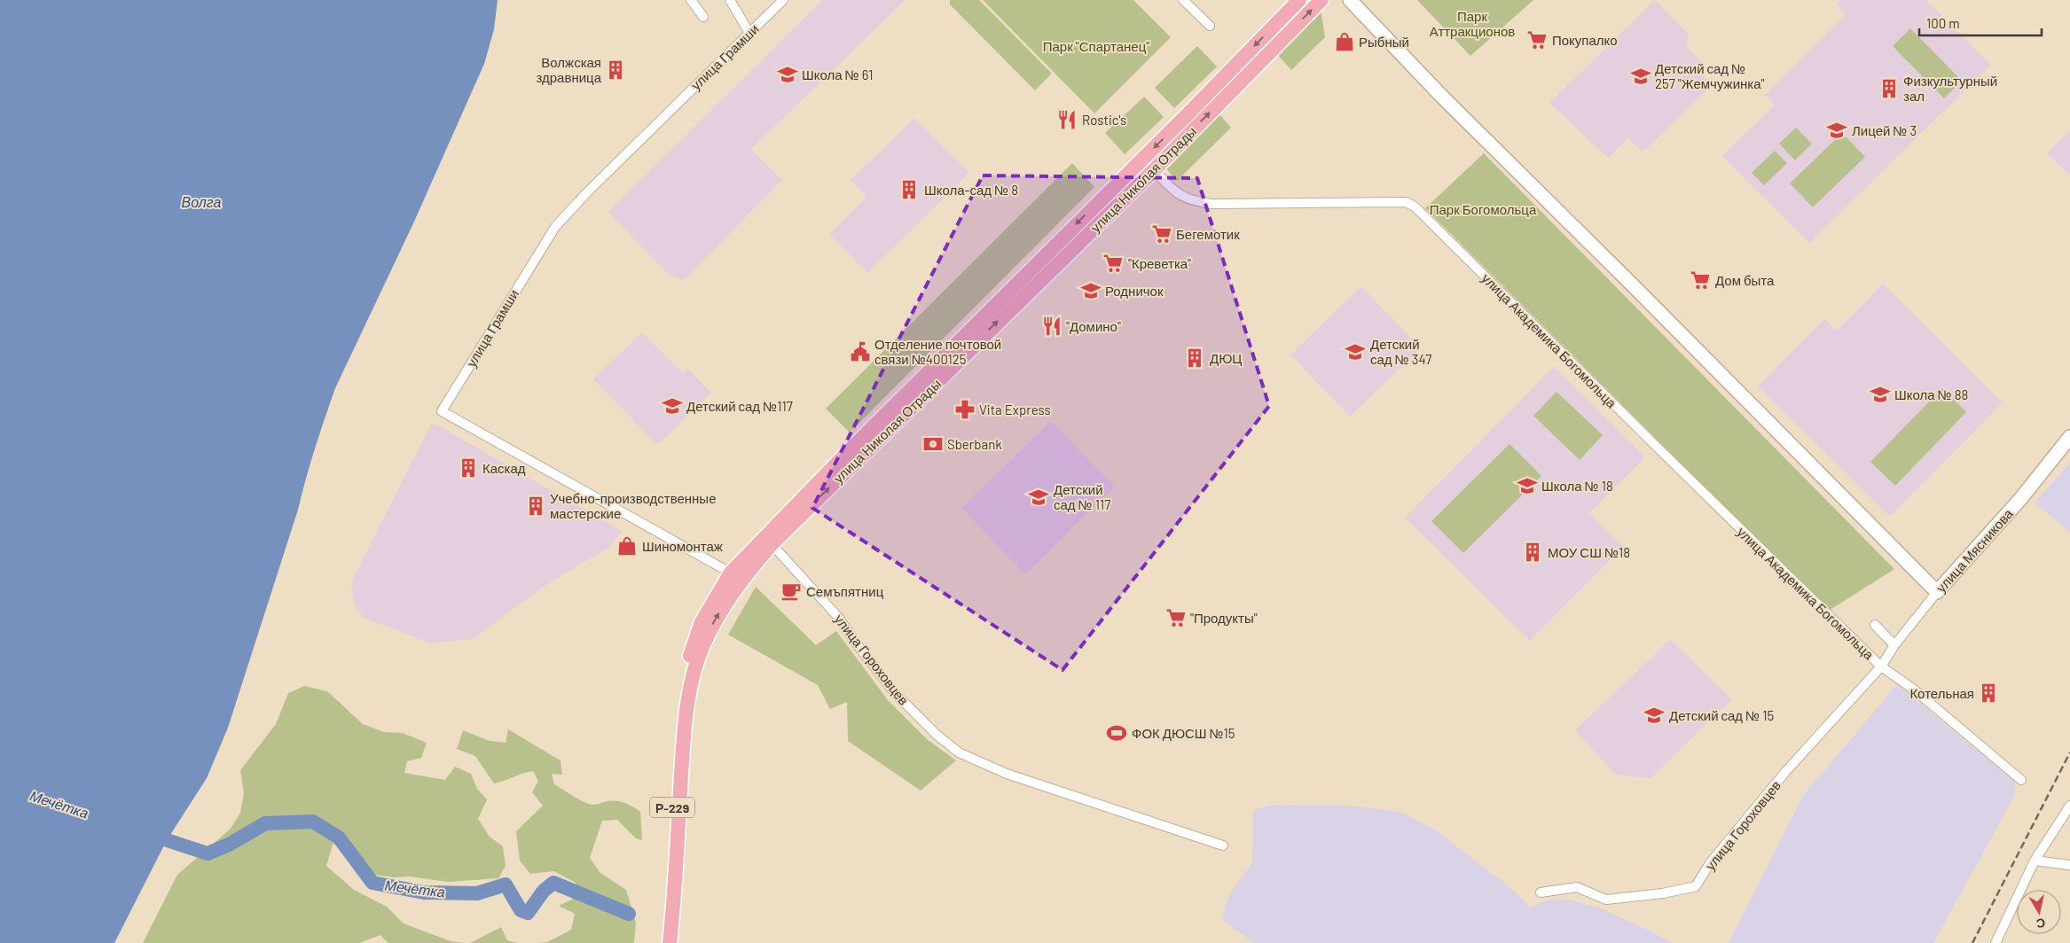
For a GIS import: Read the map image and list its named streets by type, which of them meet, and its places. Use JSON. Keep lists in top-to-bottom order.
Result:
{
  "streets": {
    "main road": ["улица Николая Отрады", "Р-229"],
    "street": [
      "улица Грамши",
      "улица Академика Богомольца",
      "улица Мясникова",
      "улица Гороховцев"
    ]
  },
  "crossings": [
    ["улица Грамши", "улица Николая Отрады"],
    ["улица Николая Отрады", "улица Академика Богомольца"],
    ["улица Николая Отрады", "улица Гороховцев"],
    ["улица Академика Богомольца", "улица Мясникова"],
    ["улица Академика Богомольца", "улица Гороховцев"],
    ["улица Мясникова", "улица Гороховцев"]
  ],
  "water": ["Волга", "Мечётка"],
  "parks": ["Парк Аттракционов", "Парк \"Спартанец\"", "Парк Богомольца"],
  "places": {
    "supermarket": [
      "Покупалко",
      "Бегемотик",
      "\"Креветка\"",
      "Дом быта",
      "\"Продукты\""
    ],
    "shop": ["Рыбный", "Шиномонтаж"],
    "building": [
      "Волжская здравница",
      "Физкультурный зал",
      "Школа-сад № 8",
      "ДЮЦ",
      "Каскад",
      "Учебно-производственные мастерские",
      "МОУ СШ №18",
      "Котельная"
    ],
    "school or university": [
      "Школа № 61",
      "Детский сад № 257 \"Жемчужинка\"",
      "Лицей № 3",
      "Родничок",
      "Детский сад № 347",
      "Школа № 88",
      "Детский сад №117",
      "Школа № 18",
      "Детский сад № 117",
      "Детский сад № 15"
    ],
    "restaurant": ["Rostic's", "\"Домино\""],
    "public building": ["Отделение почтовой связи №400125"],
    "pharmacy": ["Vita Express"],
    "bank": ["Sberbank"],
    "cafe": ["Семъпятниц"],
    "sports": ["ФОК ДЮСШ №15"]
  },
  "scale_bar": "100 m",
  "north": "bottom"
}
